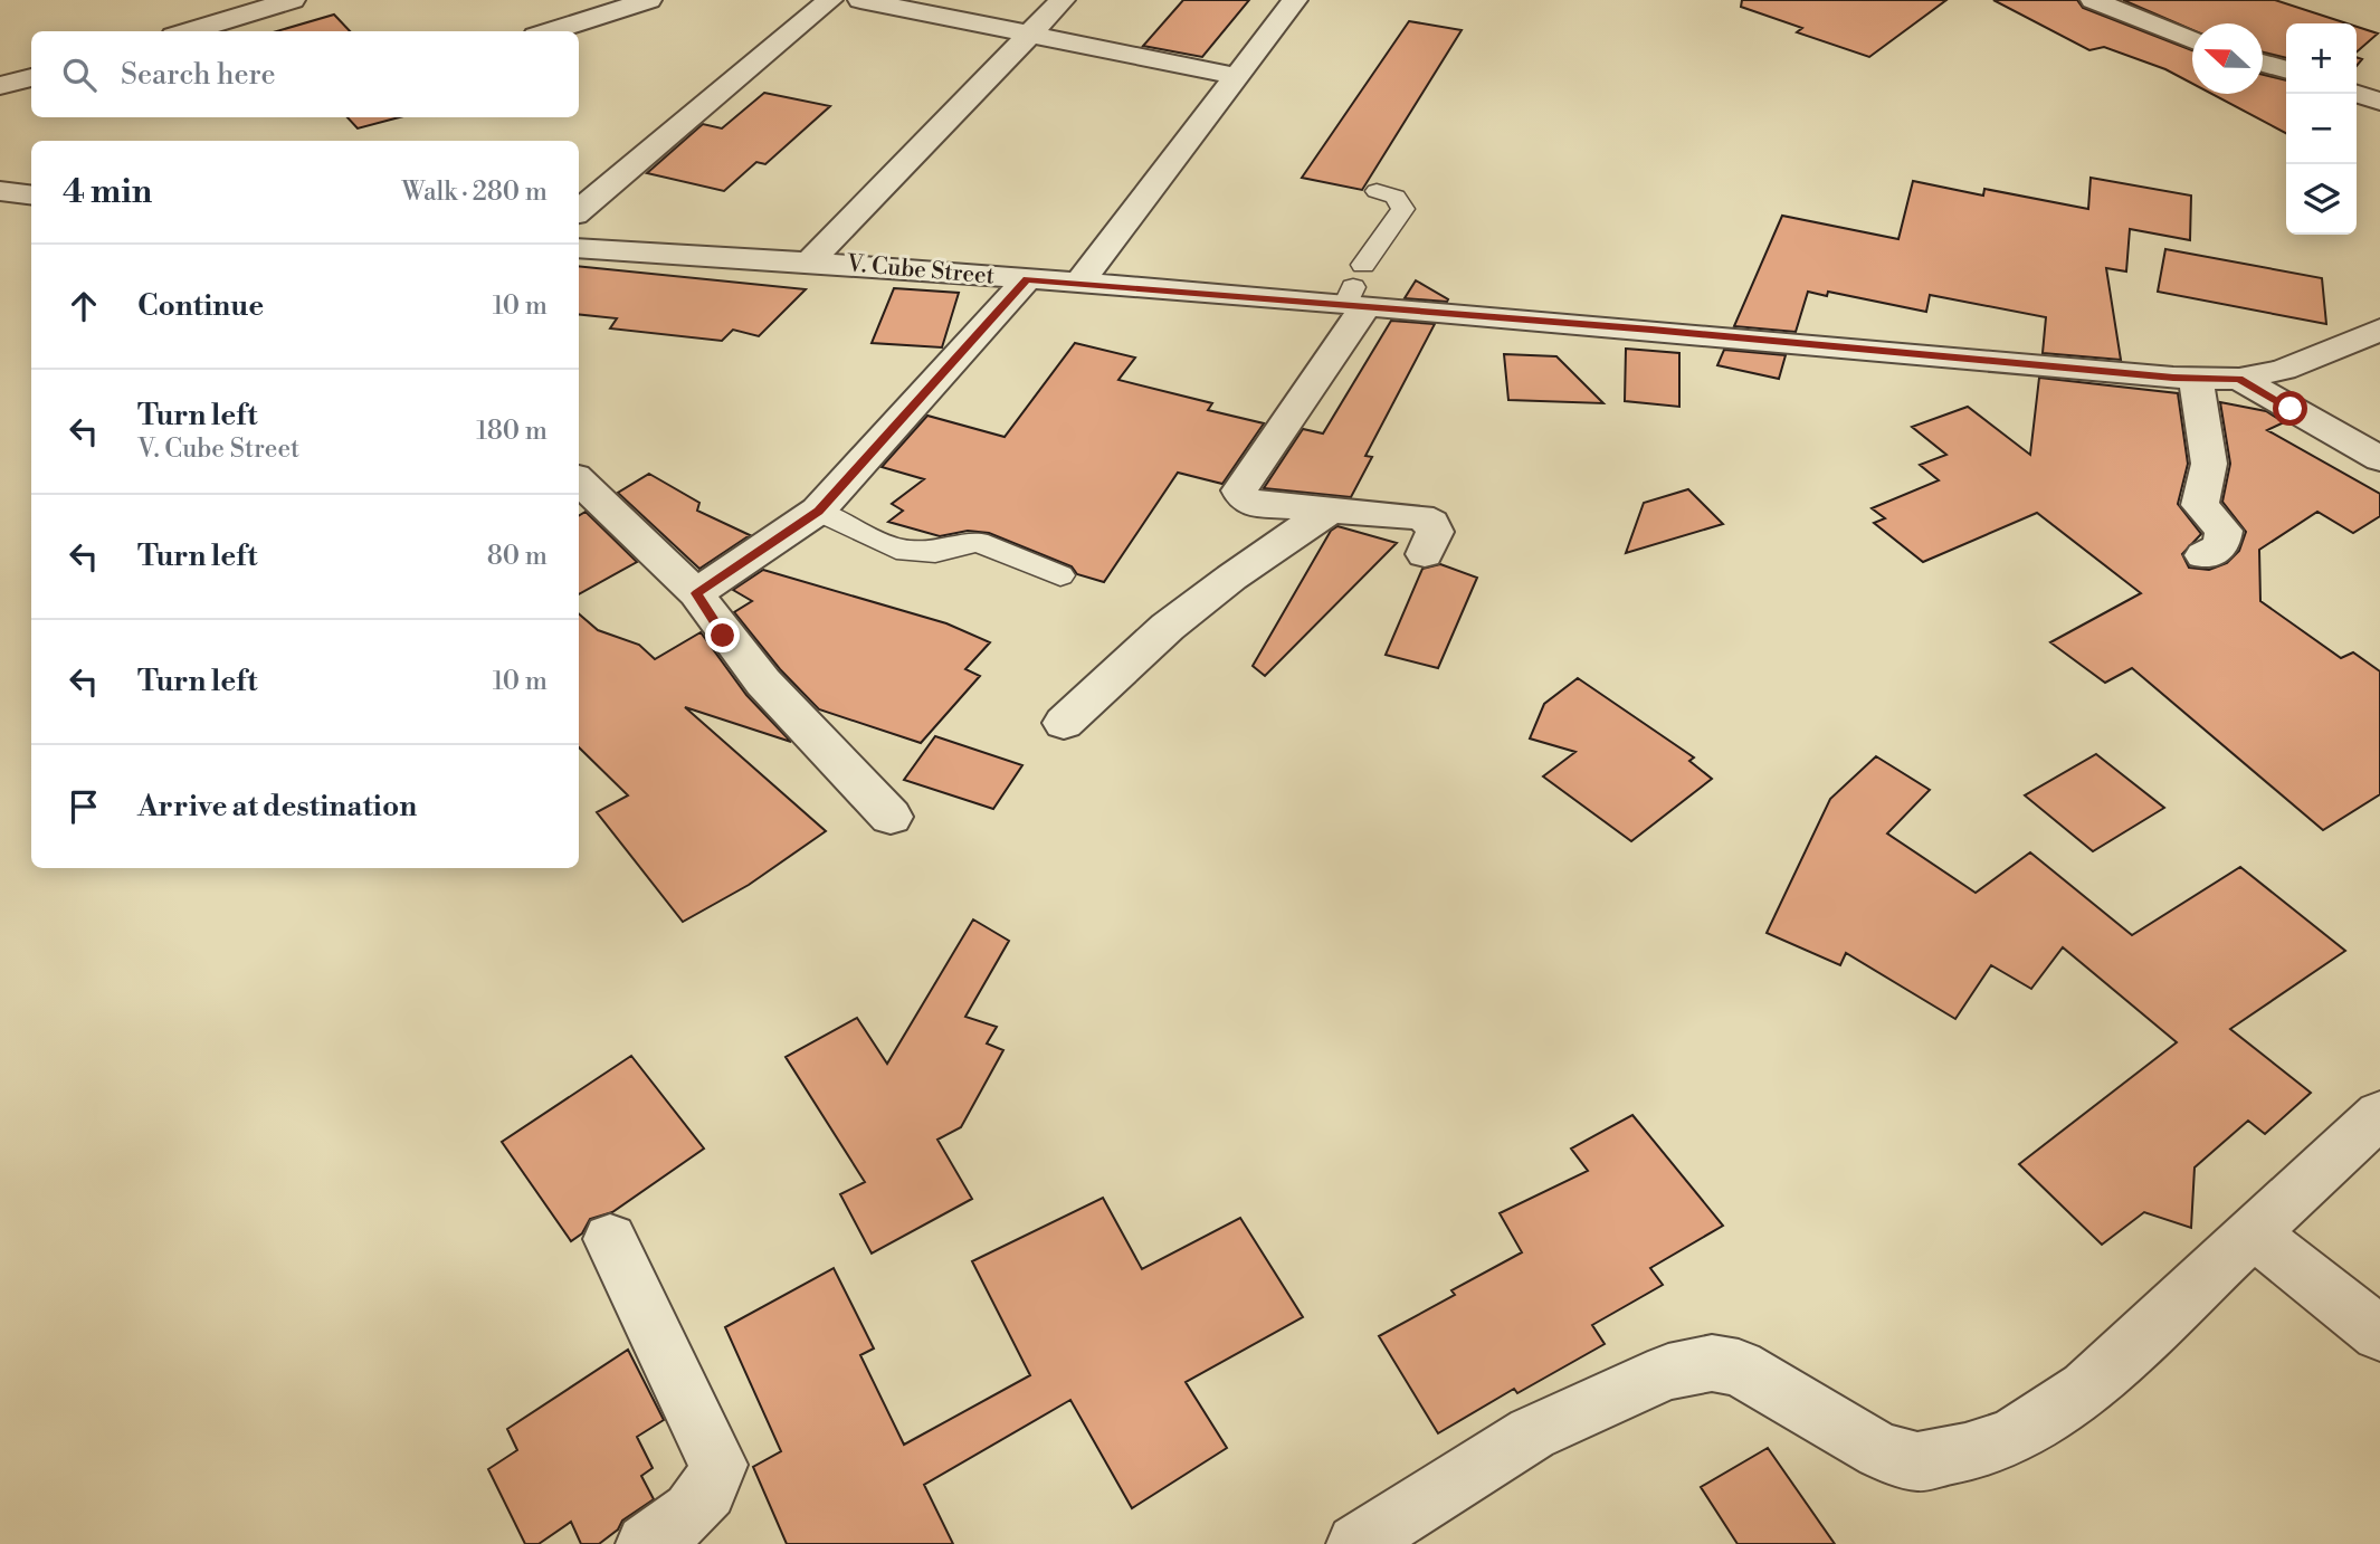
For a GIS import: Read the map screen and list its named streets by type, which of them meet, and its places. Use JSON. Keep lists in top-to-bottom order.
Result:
{
  "streets": {
    "street": ["V. Cube Street"]
  },
  "north": "left",
  "page": {
    "map_buttons": ["+", "−"],
    "search": "Search here",
    "heading": ["4 min", "Walk · 280 m"],
    "list": [
      ["Continue", "10 m"],
      ["Turn left", "V. Cube Street", "180 m"],
      ["Turn left", "80 m"],
      ["Turn left", "10 m"],
      "Arrive at destination"
    ]
  }
}
